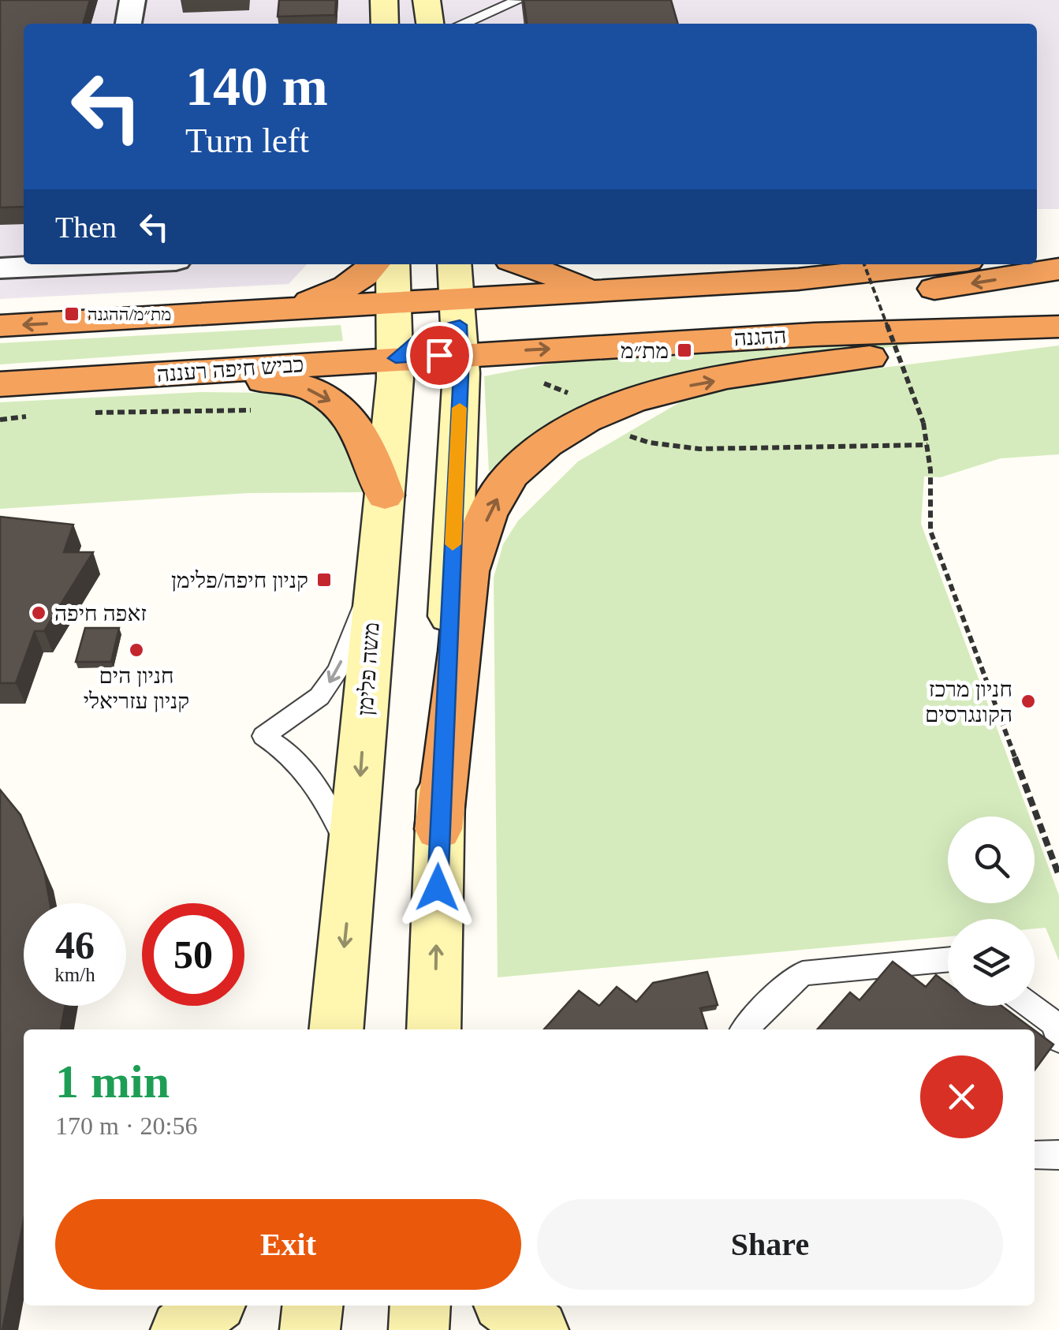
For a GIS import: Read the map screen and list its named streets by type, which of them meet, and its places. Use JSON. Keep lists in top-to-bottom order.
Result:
{
  "streets": {
    "highway": ["ההגנה", "כביש חיפה רעננה"],
    "main road": ["משה פלימן"]
  },
  "crossings": [
    ["ההגנה", "כביש חיפה רעננה"],
    ["כביש חיפה רעננה", "משה פלימן"]
  ],
  "places": {
    "transit": ["מת״מ/ההגנה", "מת״מ", "קניון חיפה/פלימן"],
    "other": ["זאפה חיפה", "חניון הים קניון עזריאלי", "חניון מרכז הקונגרסים"]
  },
  "page": {
    "turn": ["140 m", "Turn left"],
    "then": "Then",
    "speed": "46 km/h",
    "limit": "50",
    "heading": ["1 min", "170 m · 20:56"],
    "buttons": ["Exit", "Share"]
  }
}
